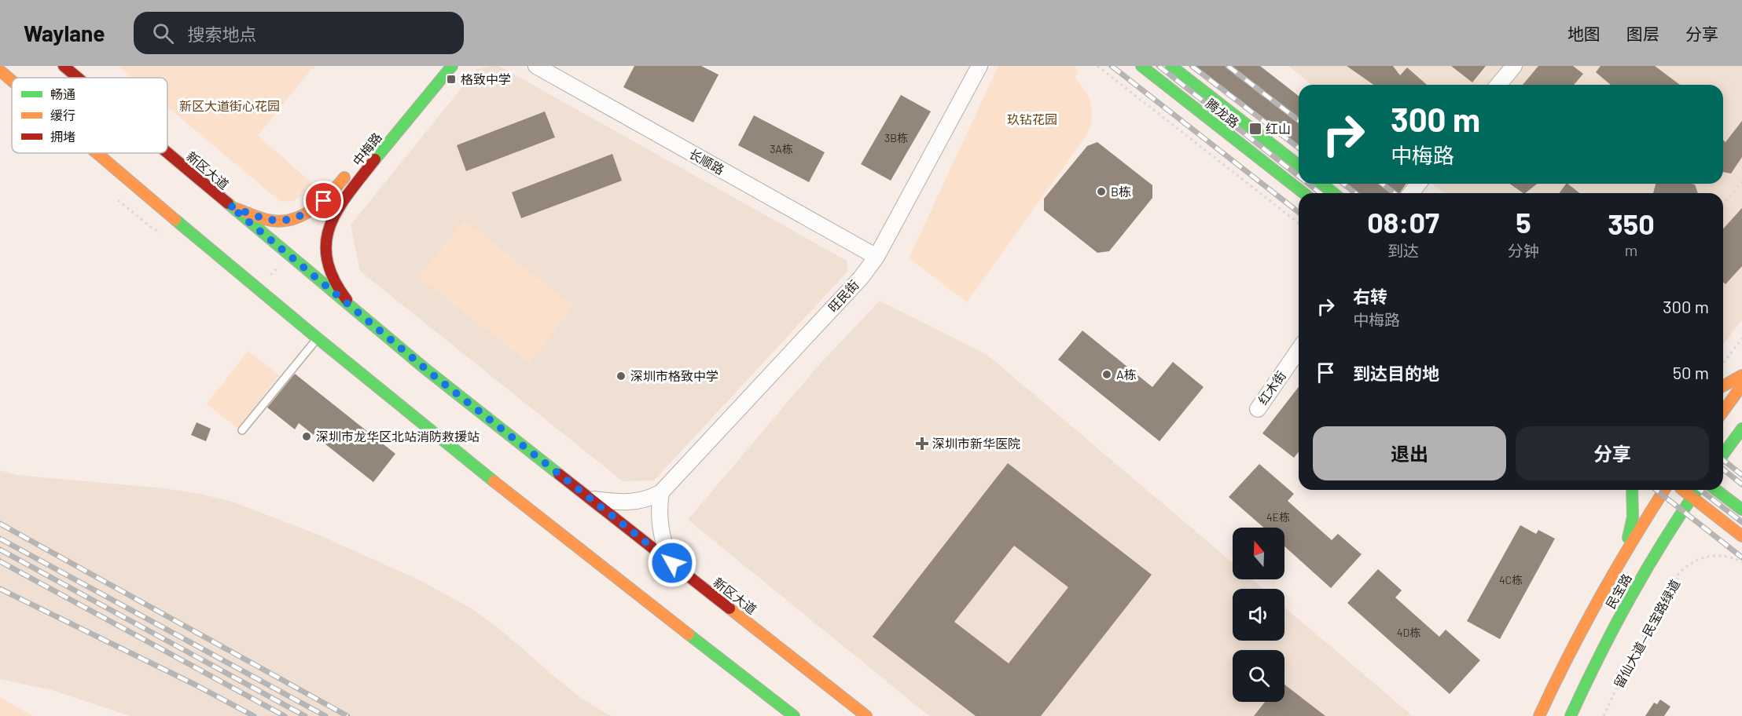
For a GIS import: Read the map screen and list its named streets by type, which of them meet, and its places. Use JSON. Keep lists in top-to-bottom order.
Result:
{
  "streets": {
    "main road": [
      "腾龙路",
      "中梅路",
      "新区大道",
      "民宝路"
    ],
    "street": ["长顺路", "旺民街", "红木街"],
    "path": ["留仙大道—民宝路绿道"]
  },
  "crossings": [
    ["中梅路", "新区大道"],
    ["长顺路", "旺民街"]
  ],
  "parks": ["新区大道街心花园", "玖钻花园"],
  "places": {
    "transit": ["格致中学", "红山"],
    "other": [
      "B栋",
      "A栋",
      "深圳市格致中学",
      "深圳市龙华区北站消防救援站"
    ],
    "health": ["深圳市新华医院"]
  },
  "house_numbers": [
    "3B栋",
    "3A栋",
    "4E栋",
    "4C栋",
    "4D栋"
  ],
  "legend": ["畅通", "缓行", "拥堵"],
  "north": "top",
  "page": {
    "header": "Waylane",
    "search": "搜索地点",
    "nav": ["地图", "图层", "分享"],
    "turn": ["300 m", "中梅路"],
    "eta": [
      "08:07",
      "到达",
      "5",
      "分钟",
      "350",
      "m"
    ],
    "list": [
      {
        "name": "右转",
        "note": "中梅路",
        "value": "300 m"
      },
      {
        "name": "到达目的地",
        "value": "50 m"
      }
    ],
    "buttons": ["退出", "分享"]
  }
}
